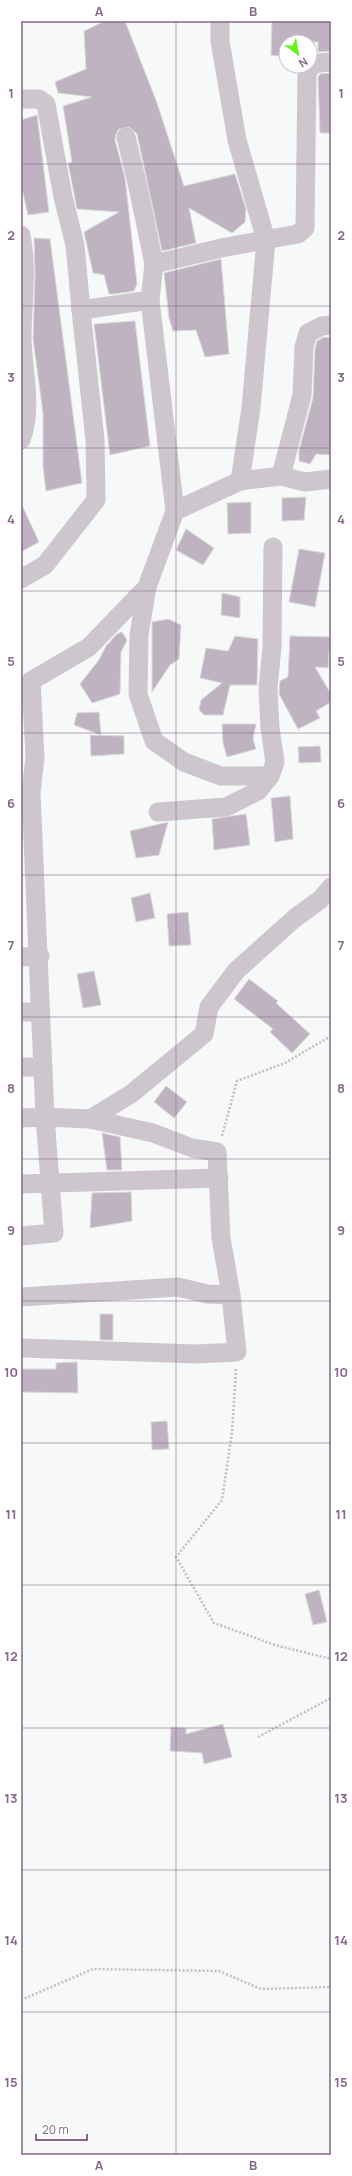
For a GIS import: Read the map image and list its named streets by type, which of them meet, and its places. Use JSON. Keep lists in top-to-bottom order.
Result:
{
  "scale_bar": "20 m",
  "north": "bottom right",
  "grid": {
    "columns": ["A", "B"],
    "rows": [
      "1",
      "2",
      "3",
      "4",
      "5",
      "6",
      "7",
      "8",
      "9",
      "10",
      "11",
      "12",
      "13",
      "14",
      "15"
    ]
  }
}
